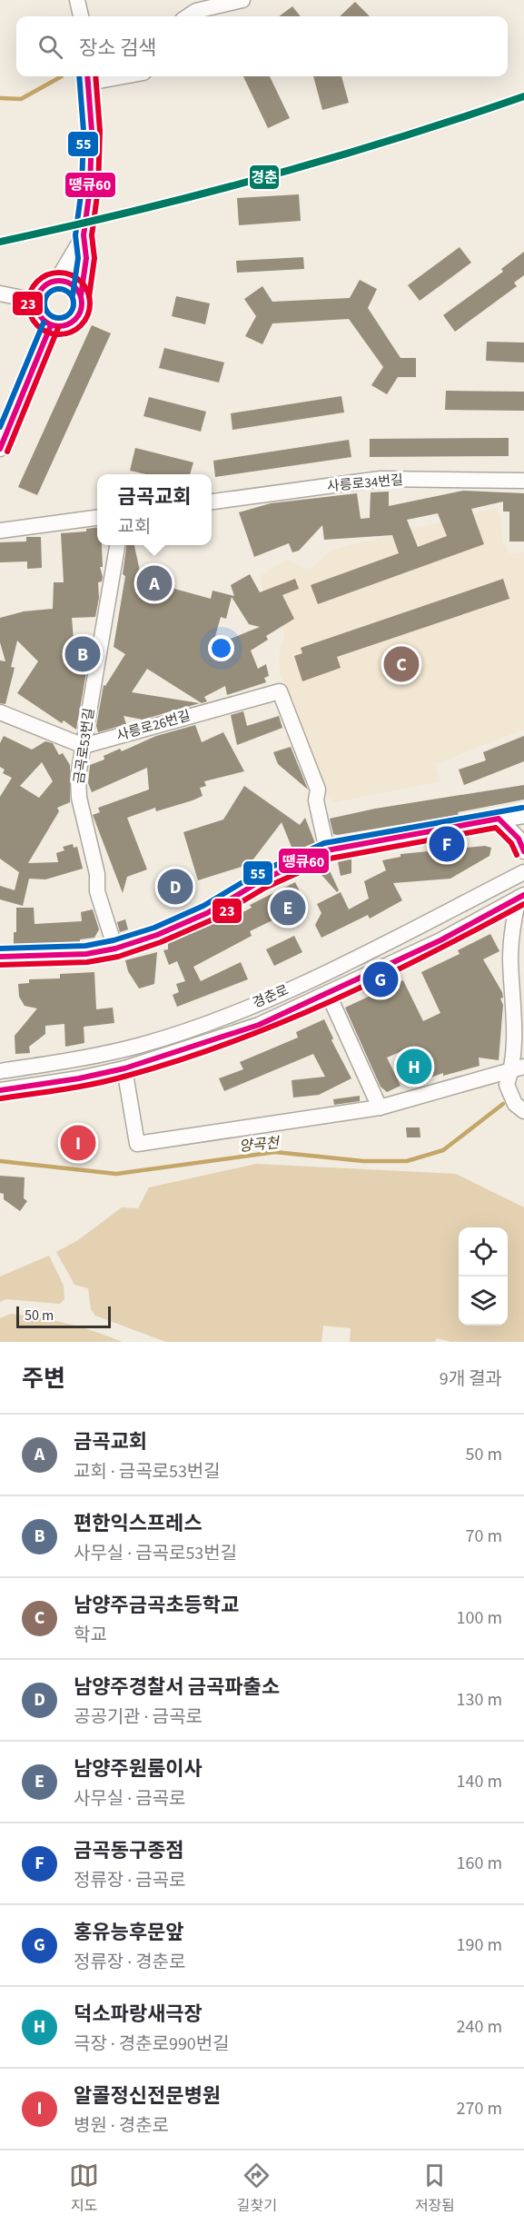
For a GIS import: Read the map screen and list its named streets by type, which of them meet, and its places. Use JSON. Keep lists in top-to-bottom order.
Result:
{
  "streets": {
    "street": [
      "사릉로34번길",
      "사릉로26번길",
      "금곡로53번길",
      "경춘로"
    ]
  },
  "crossings": [
    ["사릉로26번길", "금곡로53번길"]
  ],
  "water": ["양곡천"],
  "lines": [
    "transit line 땡큐60",
    "transit line 23",
    "transit line 55",
    "transit line 경춘"
  ],
  "scale_bar": "50 m",
  "page": {
    "search": "장소 검색",
    "popup": ["금곡교회", "교회"],
    "pins": [
      "A",
      "B",
      "C",
      "F",
      "D",
      "E",
      "G",
      "H",
      "I"
    ],
    "scale": "50 m",
    "heading": ["주변", "9개 결과"],
    "list": [
      {
        "mark": "A",
        "name": "금곡교회",
        "note": "교회 · 금곡로53번길",
        "value": "50 m"
      },
      {
        "mark": "B",
        "name": "편한익스프레스",
        "note": "사무실 · 금곡로53번길",
        "value": "70 m"
      },
      {
        "mark": "C",
        "name": "남양주금곡초등학교",
        "note": "학교",
        "value": "100 m"
      },
      {
        "mark": "D",
        "name": "남양주경찰서 금곡파출소",
        "note": "공공기관 · 금곡로",
        "value": "130 m"
      },
      {
        "mark": "E",
        "name": "남양주원룸이사",
        "note": "사무실 · 금곡로",
        "value": "140 m"
      },
      {
        "mark": "F",
        "name": "금곡동구종점",
        "note": "정류장 · 금곡로",
        "value": "160 m"
      },
      {
        "mark": "G",
        "name": "홍유능후문앞",
        "note": "정류장 · 경춘로",
        "value": "190 m"
      },
      {
        "mark": "H",
        "name": "덕소파랑새극장",
        "note": "극장 · 경춘로990번길",
        "value": "240 m"
      },
      {
        "mark": "I",
        "name": "알콜정신전문병원",
        "note": "병원 · 경춘로",
        "value": "270 m"
      }
    ],
    "nav": ["지도", "길찾기", "저장됨"]
  }
}
